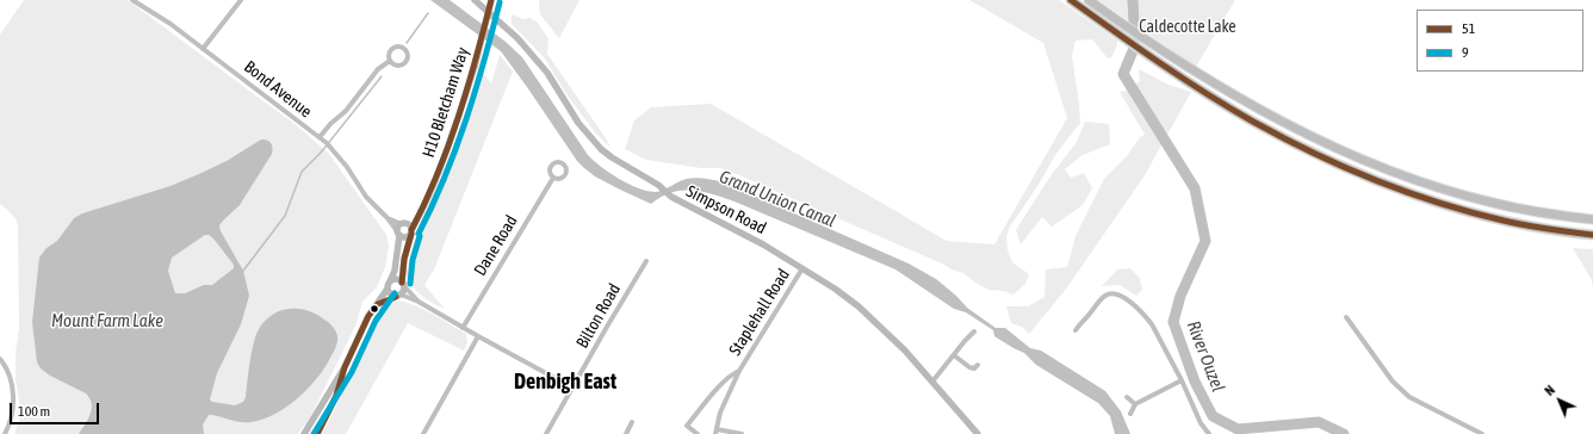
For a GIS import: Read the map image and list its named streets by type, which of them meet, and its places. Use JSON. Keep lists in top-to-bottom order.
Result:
{
  "streets": {
    "street": [
      "Bond Avenue",
      "H10 Bletcham Way",
      "Simpson Road",
      "Dane Road",
      "Staplehall Road",
      "Bilton Road"
    ]
  },
  "crossings": [
    ["Bond Avenue", "H10 Bletcham Way"],
    ["Simpson Road", "Staplehall Road"]
  ],
  "districts": ["Denbigh East"],
  "water": ["Grand Union Canal", "Mount Farm Lake", "River Ouzel"],
  "parks": ["Caldecotte Lake"],
  "lines": ["transit line 51", "transit line 9"],
  "legend": ["51", "9"],
  "scale_bar": "100 m",
  "north": "top left"
}
